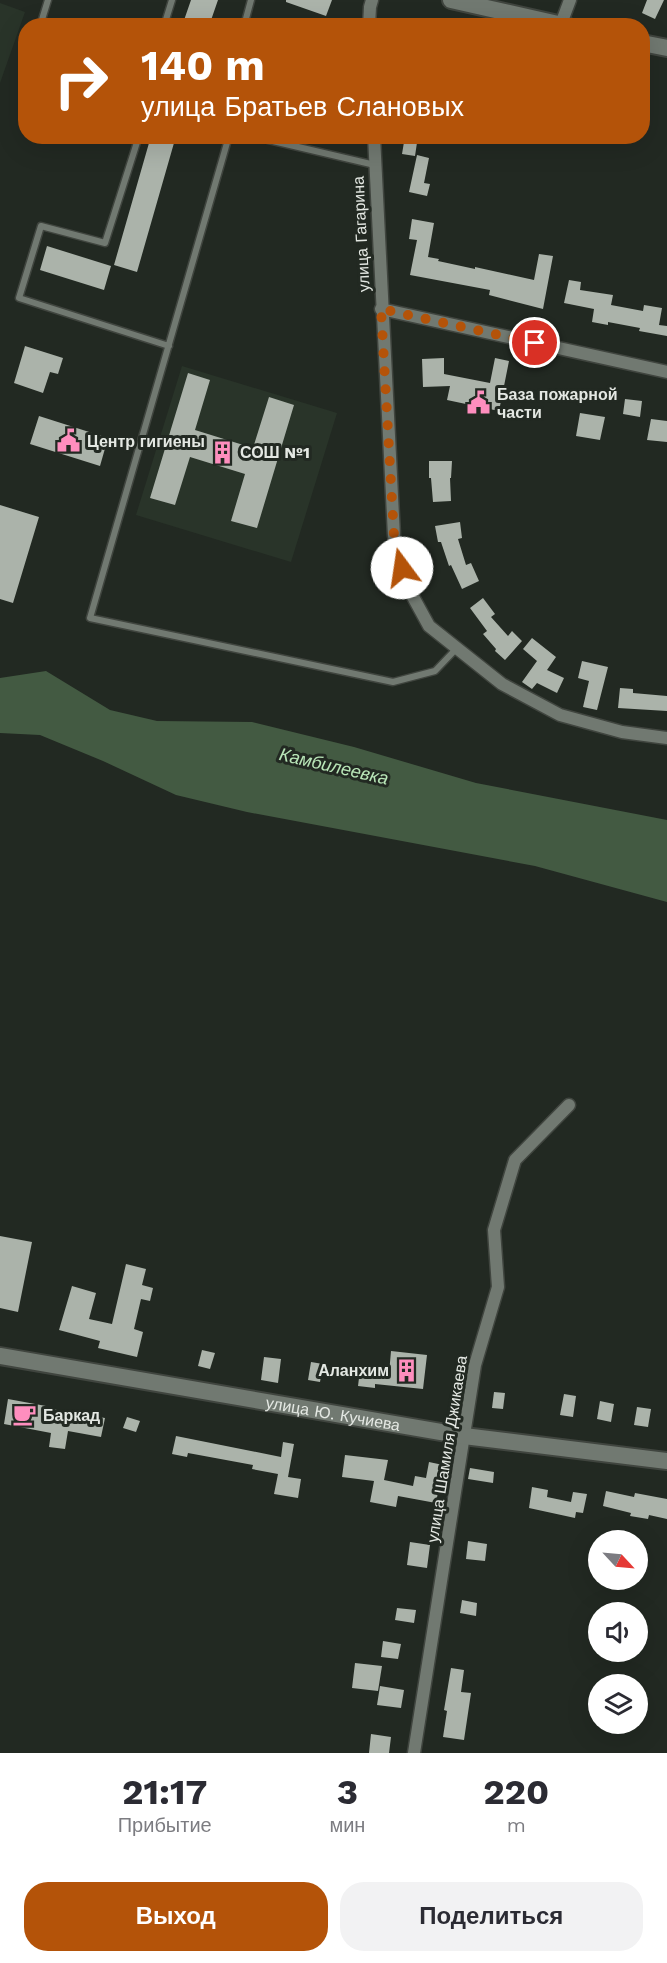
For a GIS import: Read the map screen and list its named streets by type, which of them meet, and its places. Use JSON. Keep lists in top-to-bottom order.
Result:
{
  "streets": {
    "street": ["улица Гагарина", "улица Ю. Кучиева", "улица Шамиля Джикаева"]
  },
  "crossings": [
    ["улица Ю. Кучиева", "улица Шамиля Джикаева"]
  ],
  "water": ["Камбилеевка"],
  "places": {
    "public building": ["База пожарной части", "Центр гигиены"],
    "building": ["СОШ №1", "Аланхим"],
    "cafe": ["Баркад"]
  },
  "north": "bottom right",
  "page": {
    "turn": ["140 m", "улица Братьев Слановых"],
    "eta": [
      "21:17",
      "Прибытие",
      "3",
      "мин",
      "220",
      "m"
    ],
    "buttons": ["Выход", "Поделиться"]
  }
}
